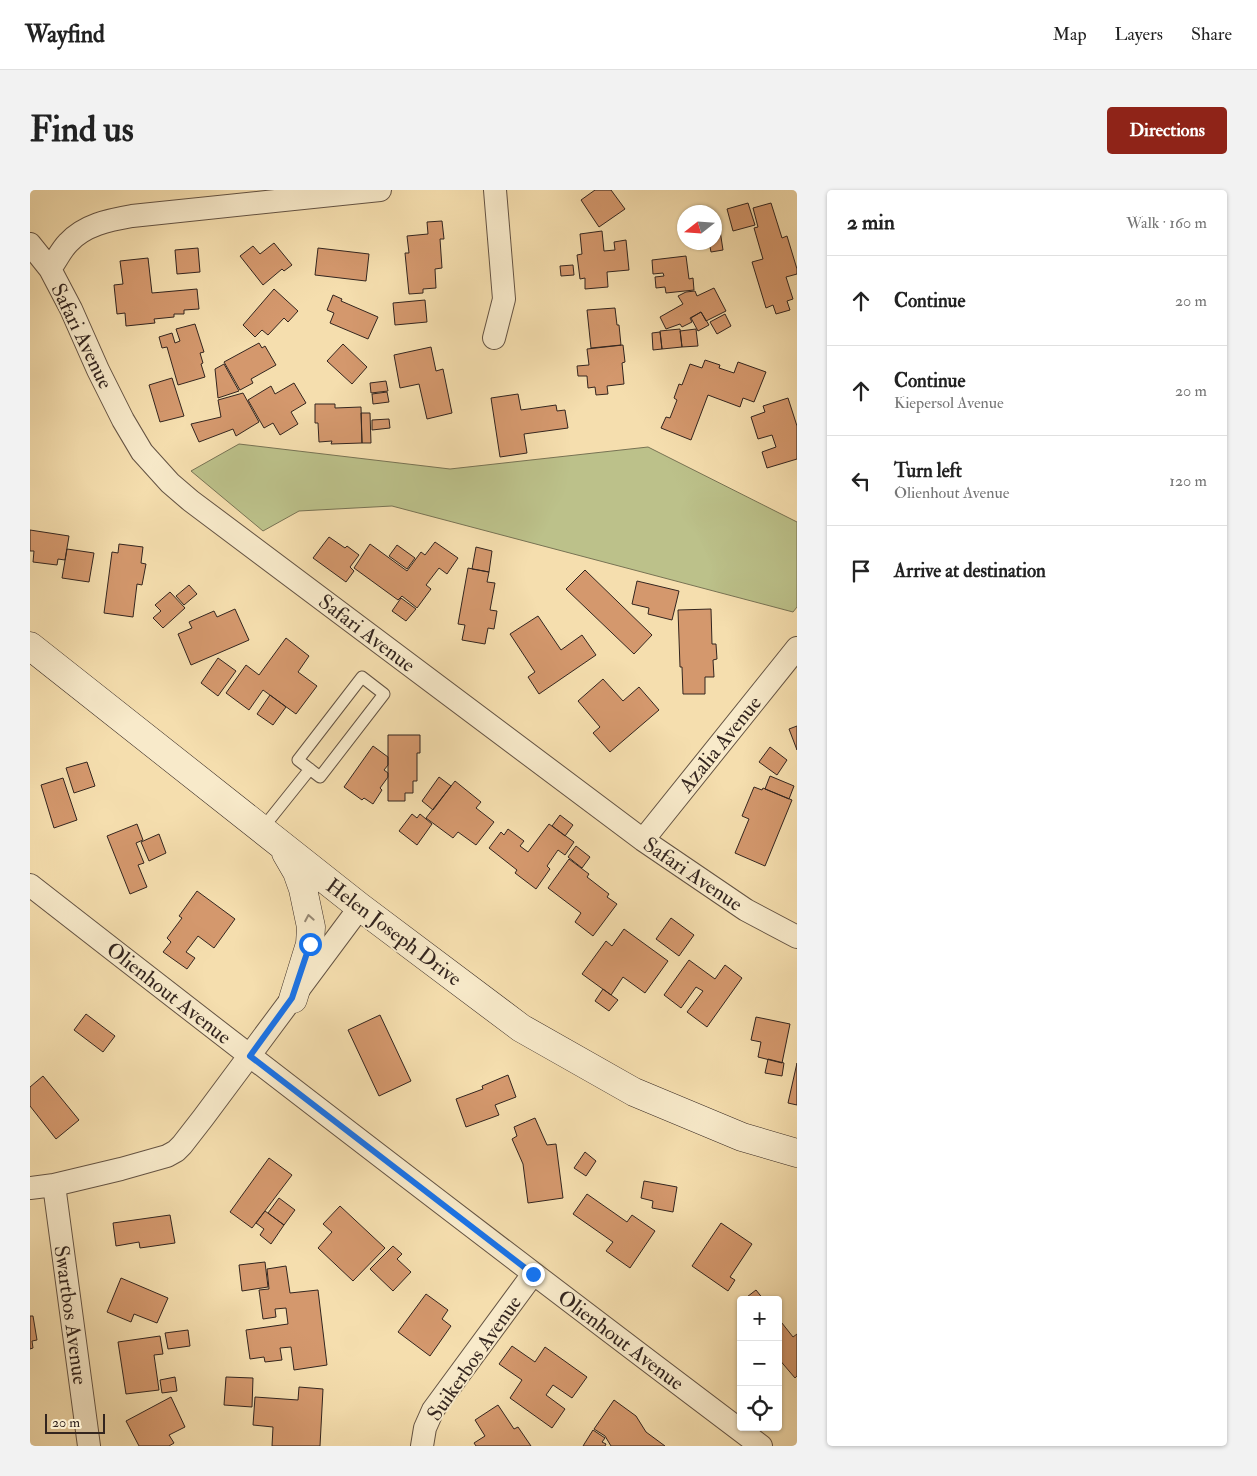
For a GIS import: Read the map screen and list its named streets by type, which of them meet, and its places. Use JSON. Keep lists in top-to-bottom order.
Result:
{
  "streets": {
    "street": [
      "Safari Avenue",
      "Azalia Avenue",
      "Helen Joseph Drive",
      "Olienhout Avenue",
      "Swartbos Avenue",
      "Suikerbos Avenue"
    ]
  },
  "crossings": [
    ["Safari Avenue", "Azalia Avenue"],
    ["Olienhout Avenue", "Suikerbos Avenue"]
  ],
  "scale_bar": "20 m",
  "north": "left",
  "page": {
    "header": "Wayfind",
    "nav": ["Map", "Layers", "Share"],
    "buttons": "Directions",
    "title": "Find us",
    "heading": ["2 min", "Walk · 160 m"],
    "list": [
      ["Continue", "20 m"],
      ["Continue", "Kiepersol Avenue", "20 m"],
      ["Turn left", "Olienhout Avenue", "120 m"],
      "Arrive at destination"
    ],
    "map_buttons": ["+", "−"],
    "scale": "20 m"
  }
}
